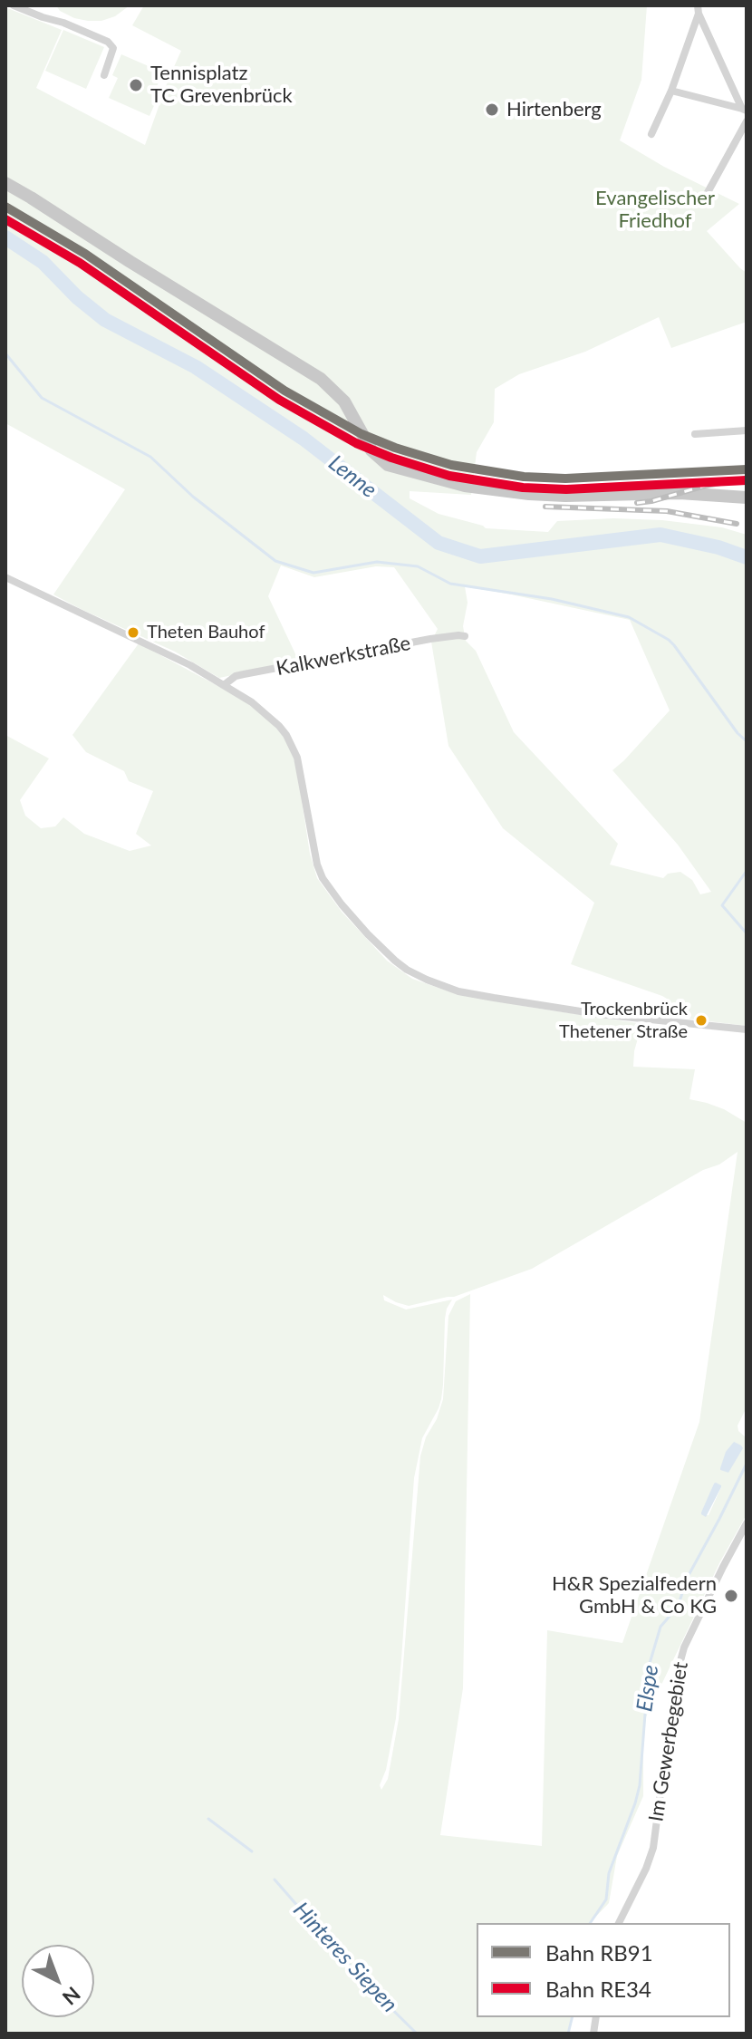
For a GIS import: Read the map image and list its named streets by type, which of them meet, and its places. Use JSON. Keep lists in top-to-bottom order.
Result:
{
  "streets": {
    "street": ["Kalkwerkstraße", "Im Gewerbegebiet"]
  },
  "water": ["Lenne", "Elspe", "Hinteres Siepen"],
  "parks": ["Evangelischer Friedhof"],
  "places": [
    "Tennisplatz TC Grevenbrück",
    "Hirtenberg",
    "Theten Bauhof",
    "Trockenbrück Thetener Straße",
    "H&R Spezialfedern GmbH & Co KG"
  ],
  "lines": ["rail line RB91", "rail line RE34"],
  "legend": ["Bahn RB91", "Bahn RE34"],
  "north": "bottom right"
}
